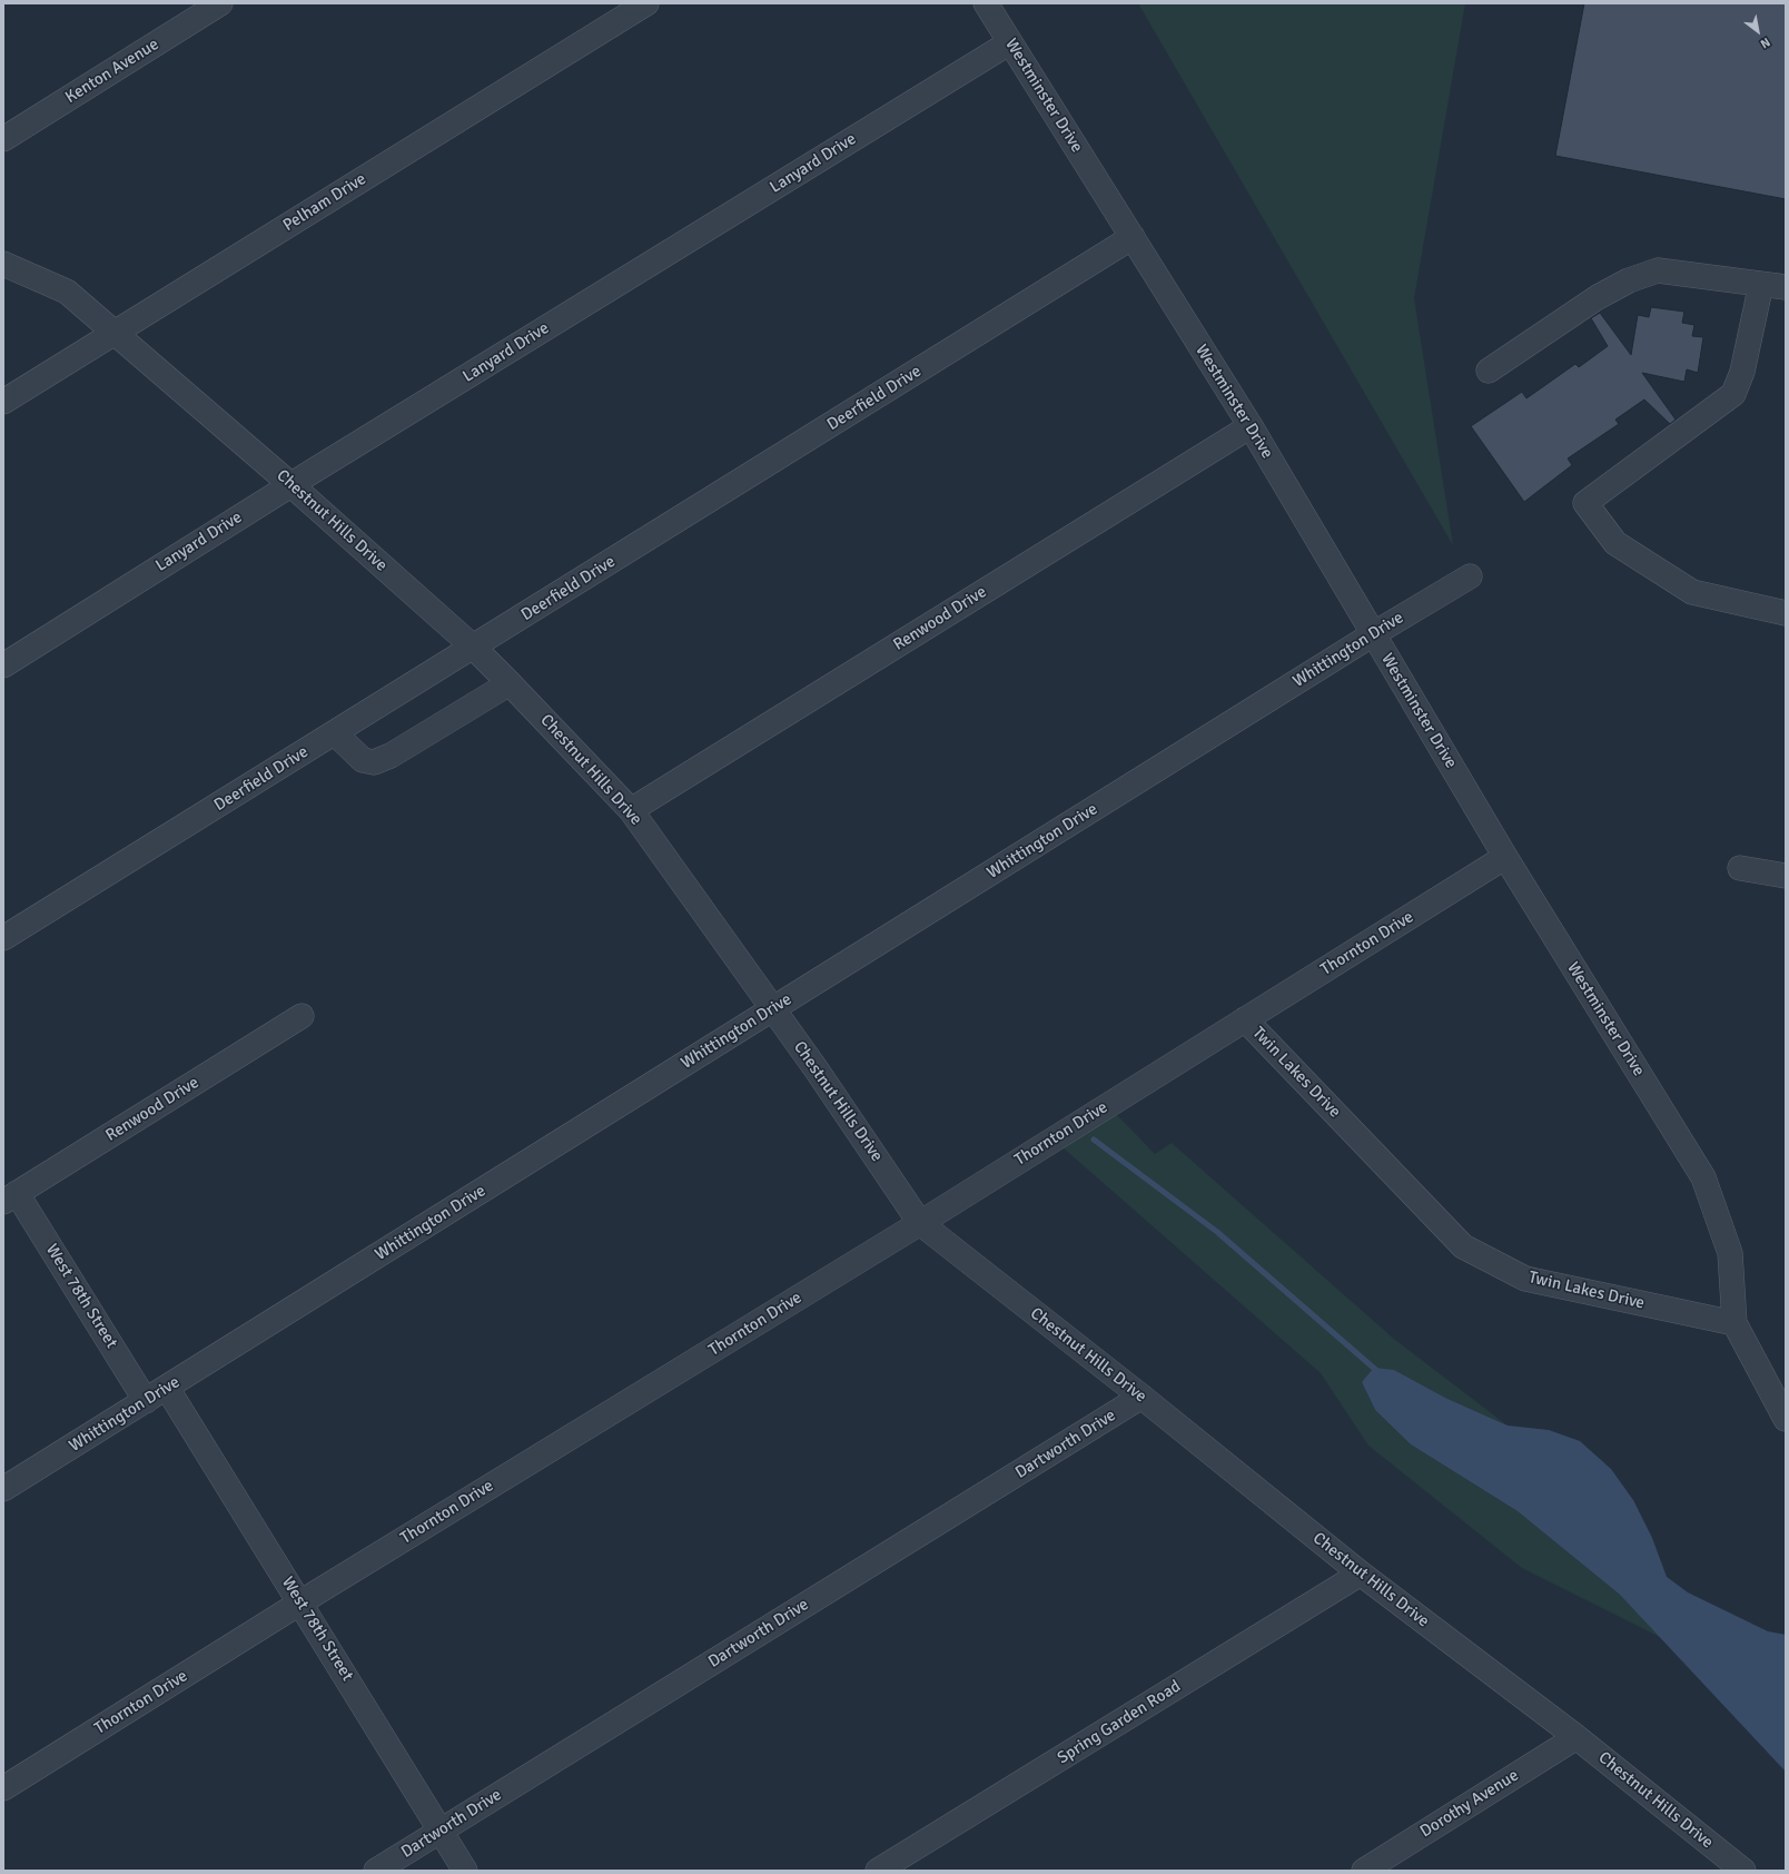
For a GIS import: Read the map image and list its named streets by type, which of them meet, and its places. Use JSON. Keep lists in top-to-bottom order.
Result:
{
  "streets": {
    "street": [
      "Kenton Avenue",
      "Westminster Drive",
      "Lanyard Drive",
      "Pelham Drive",
      "Deerfield Drive",
      "Chestnut Hills Drive",
      "Renwood Drive",
      "Whittington Drive",
      "Thornton Drive",
      "Twin Lakes Drive",
      "West 78th Street",
      "Dartworth Drive",
      "Spring Garden Road",
      "Dorothy Avenue"
    ]
  },
  "crossings": [
    ["Westminster Drive", "Lanyard Drive"],
    ["Westminster Drive", "Deerfield Drive"],
    ["Westminster Drive", "Renwood Drive"],
    ["Westminster Drive", "Whittington Drive"],
    ["Westminster Drive", "Thornton Drive"],
    ["Westminster Drive", "Twin Lakes Drive"],
    ["Lanyard Drive", "Chestnut Hills Drive"],
    ["Pelham Drive", "Chestnut Hills Drive"],
    ["Deerfield Drive", "Chestnut Hills Drive"],
    ["Chestnut Hills Drive", "Renwood Drive"],
    ["Chestnut Hills Drive", "Whittington Drive"],
    ["Chestnut Hills Drive", "Thornton Drive"],
    ["Chestnut Hills Drive", "Dartworth Drive"],
    ["Chestnut Hills Drive", "Spring Garden Road"],
    ["Chestnut Hills Drive", "Dorothy Avenue"],
    ["Renwood Drive", "West 78th Street"],
    ["Whittington Drive", "West 78th Street"],
    ["Thornton Drive", "Twin Lakes Drive"],
    ["Thornton Drive", "West 78th Street"],
    ["West 78th Street", "Dartworth Drive"]
  ],
  "north": "bottom right"
}
